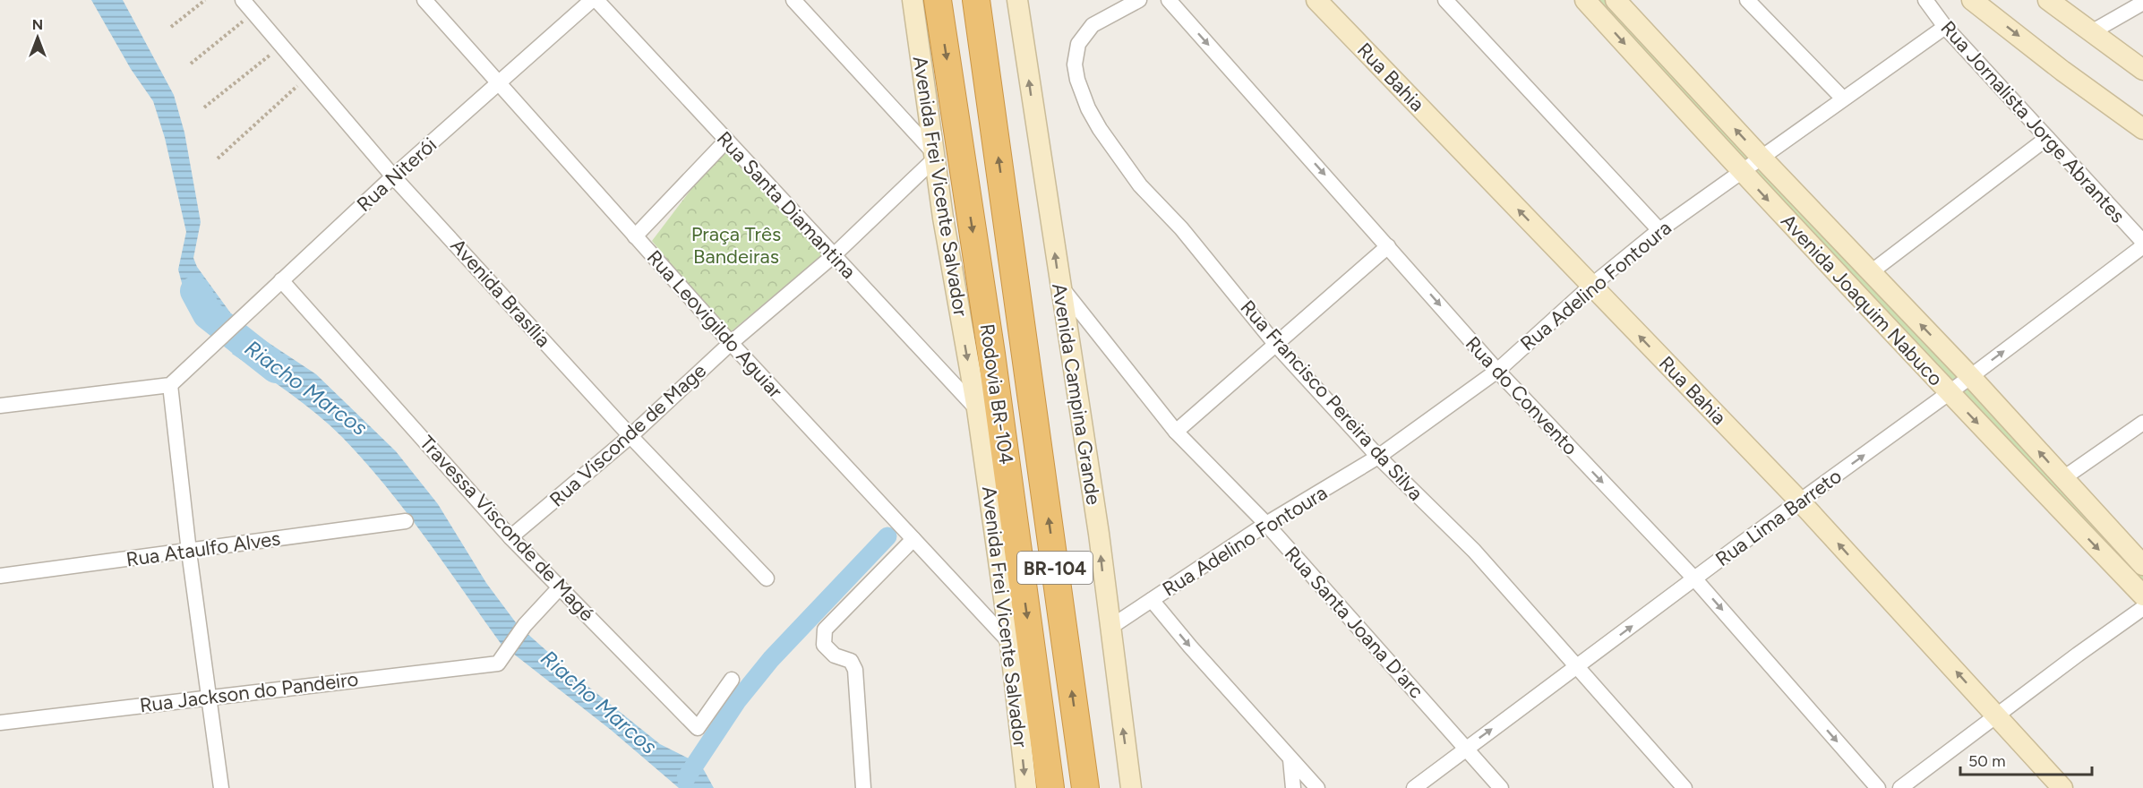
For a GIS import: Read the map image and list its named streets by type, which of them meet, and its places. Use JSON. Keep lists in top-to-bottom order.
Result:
{
  "streets": {
    "highway": ["Rodovia BR-104", "BR-104"],
    "street": [
      "Rua Bahia",
      "Rua Jornalista Jorge Abrantes",
      "Rua Niterói",
      "Avenida Frei Vicente Salvador",
      "Rua Santa Diamantina",
      "Rua Adelino Fontoura",
      "Avenida Brasília",
      "Avenida Joaquim Nabuco",
      "Rua Leovigildo Aguiar",
      "Avenida Campina Grande",
      "Rua do Convento",
      "Rua Francisco Pereira da Silva",
      "Rua Visconde de Mage",
      "Rua Lima Barreto",
      "Travessa Visconde de Magé",
      "Rua Ataulfo Alves",
      "Rua Santa Joana D'arc",
      "Rua Jackson do Pandeiro"
    ]
  },
  "crossings": [
    ["Rua Bahia", "Rua Adelino Fontoura"],
    ["Rua Bahia", "Rua Lima Barreto"],
    ["Rua Jornalista Jorge Abrantes", "Rua Adelino Fontoura"],
    ["Rua Niterói", "Avenida Brasília"],
    ["Rua Niterói", "Rua Leovigildo Aguiar"],
    ["Rua Niterói", "Travessa Visconde de Magé"],
    ["Avenida Frei Vicente Salvador", "Rua Santa Diamantina"],
    ["Avenida Frei Vicente Salvador", "Rua Leovigildo Aguiar"],
    ["Avenida Frei Vicente Salvador", "Rua Visconde de Mage"],
    ["Rua Santa Diamantina", "Rua Visconde de Mage"],
    ["Rua Adelino Fontoura", "Avenida Joaquim Nabuco"],
    ["Rua Adelino Fontoura", "Avenida Campina Grande"],
    ["Rua Adelino Fontoura", "Rua do Convento"],
    ["Rua Adelino Fontoura", "Rua Francisco Pereira da Silva"],
    ["Rua Adelino Fontoura", "Rua Santa Joana D'arc"],
    ["Avenida Brasília", "Rua Visconde de Mage"],
    ["Avenida Joaquim Nabuco", "Rua Lima Barreto"],
    ["Rua Leovigildo Aguiar", "Rua Visconde de Mage"],
    ["Avenida Campina Grande", "Rua Santa Joana D'arc"],
    ["Rua do Convento", "Rua Lima Barreto"],
    ["Rua Francisco Pereira da Silva", "Rua Lima Barreto"],
    ["Rua Visconde de Mage", "Travessa Visconde de Magé"],
    ["Rua Lima Barreto", "Rua Santa Joana D'arc"],
    ["Travessa Visconde de Magé", "Rua Jackson do Pandeiro"]
  ],
  "one_way": [
    "Avenida Frei Vicente Salvador",
    "Avenida Campina Grande",
    "Rua do Convento",
    "Rua Lima Barreto"
  ],
  "water": ["Riacho Marcos"],
  "parks": ["Praça Três Bandeiras"],
  "scale_bar": "50 m",
  "north": "top"
}
